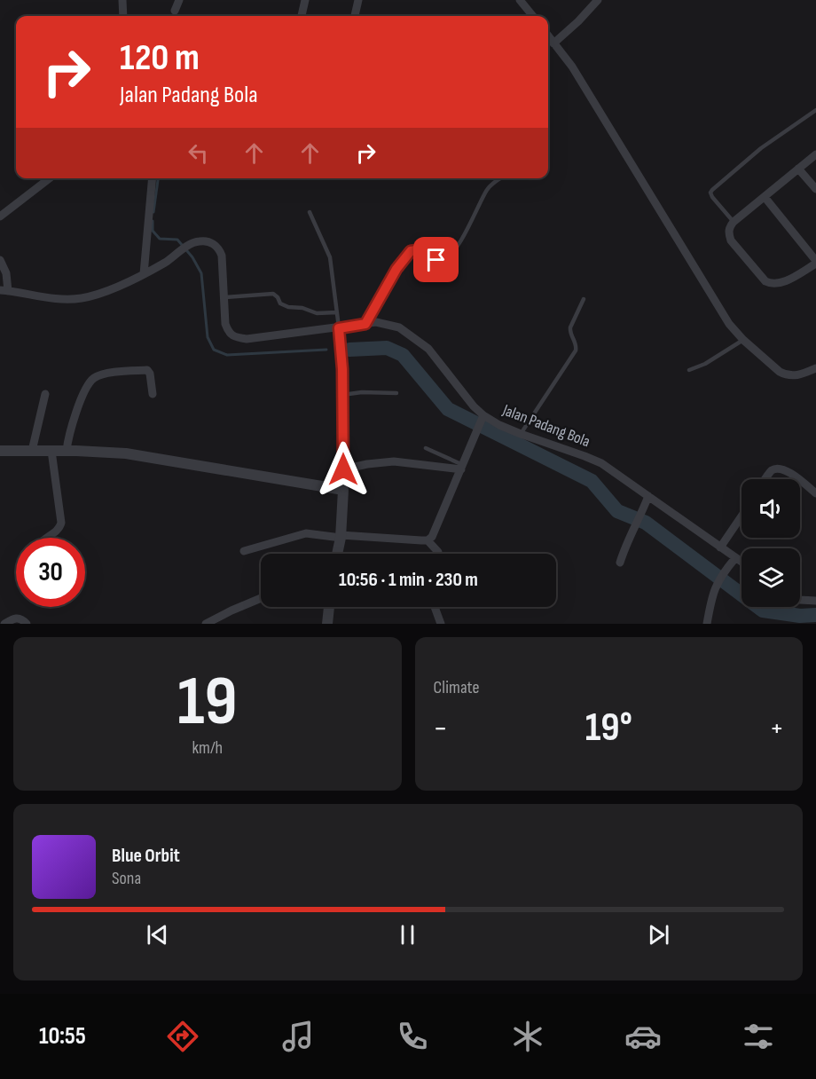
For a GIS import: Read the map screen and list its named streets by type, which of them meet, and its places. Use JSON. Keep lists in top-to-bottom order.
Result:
{
  "streets": {
    "street": ["Jalan Padang Bola"]
  },
  "page": {
    "turn": ["120 m", "Jalan Padang Bola"],
    "limit": "30",
    "trip": "10:56 · 1 min · 230 m",
    "tile": [
      ["19", "km/h"],
      "Climate"
    ],
    "heat": ["−", "19°", "+"],
    "song": ["Blue Orbit", "Sona"],
    "tabs": "10:55"
  }
}
